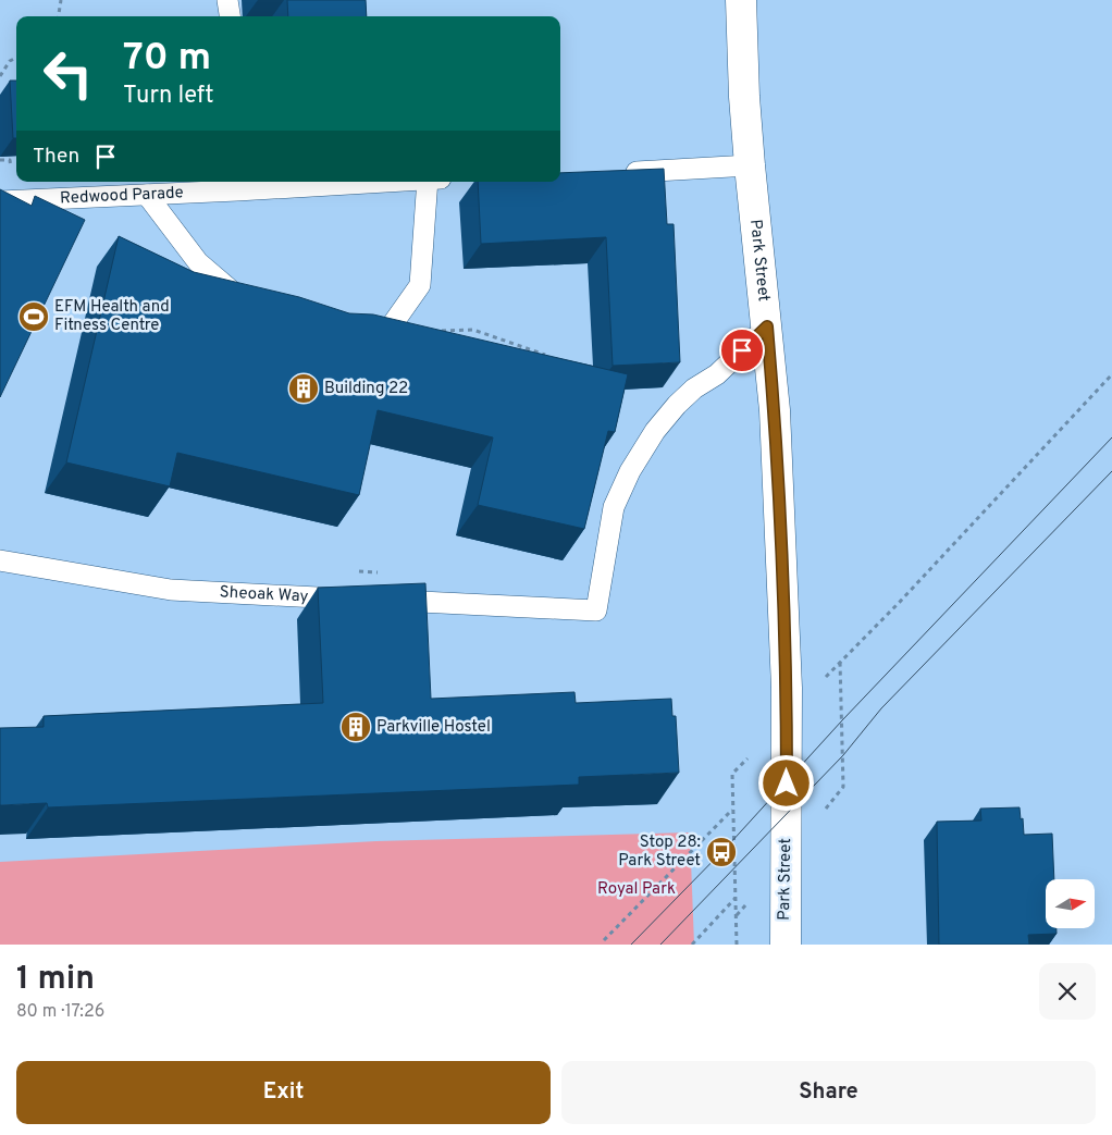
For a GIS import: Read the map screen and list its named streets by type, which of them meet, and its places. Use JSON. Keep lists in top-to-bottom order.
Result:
{
  "streets": {
    "street": ["Park Street"],
    "lane": ["Redwood Parade", "Sheoak Way"]
  },
  "parks": ["Royal Park"],
  "places": {
    "sports": ["EFM Health and Fitness Centre"],
    "building": ["Building 22", "Parkville Hostel"],
    "bus stop": ["Stop 28: Park Street"]
  },
  "north": "right",
  "page": {
    "turn": ["70 m", "Turn left"],
    "then": "Then",
    "heading": ["1 min", "80 m · 17:26"],
    "buttons": ["Exit", "Share"]
  }
}
